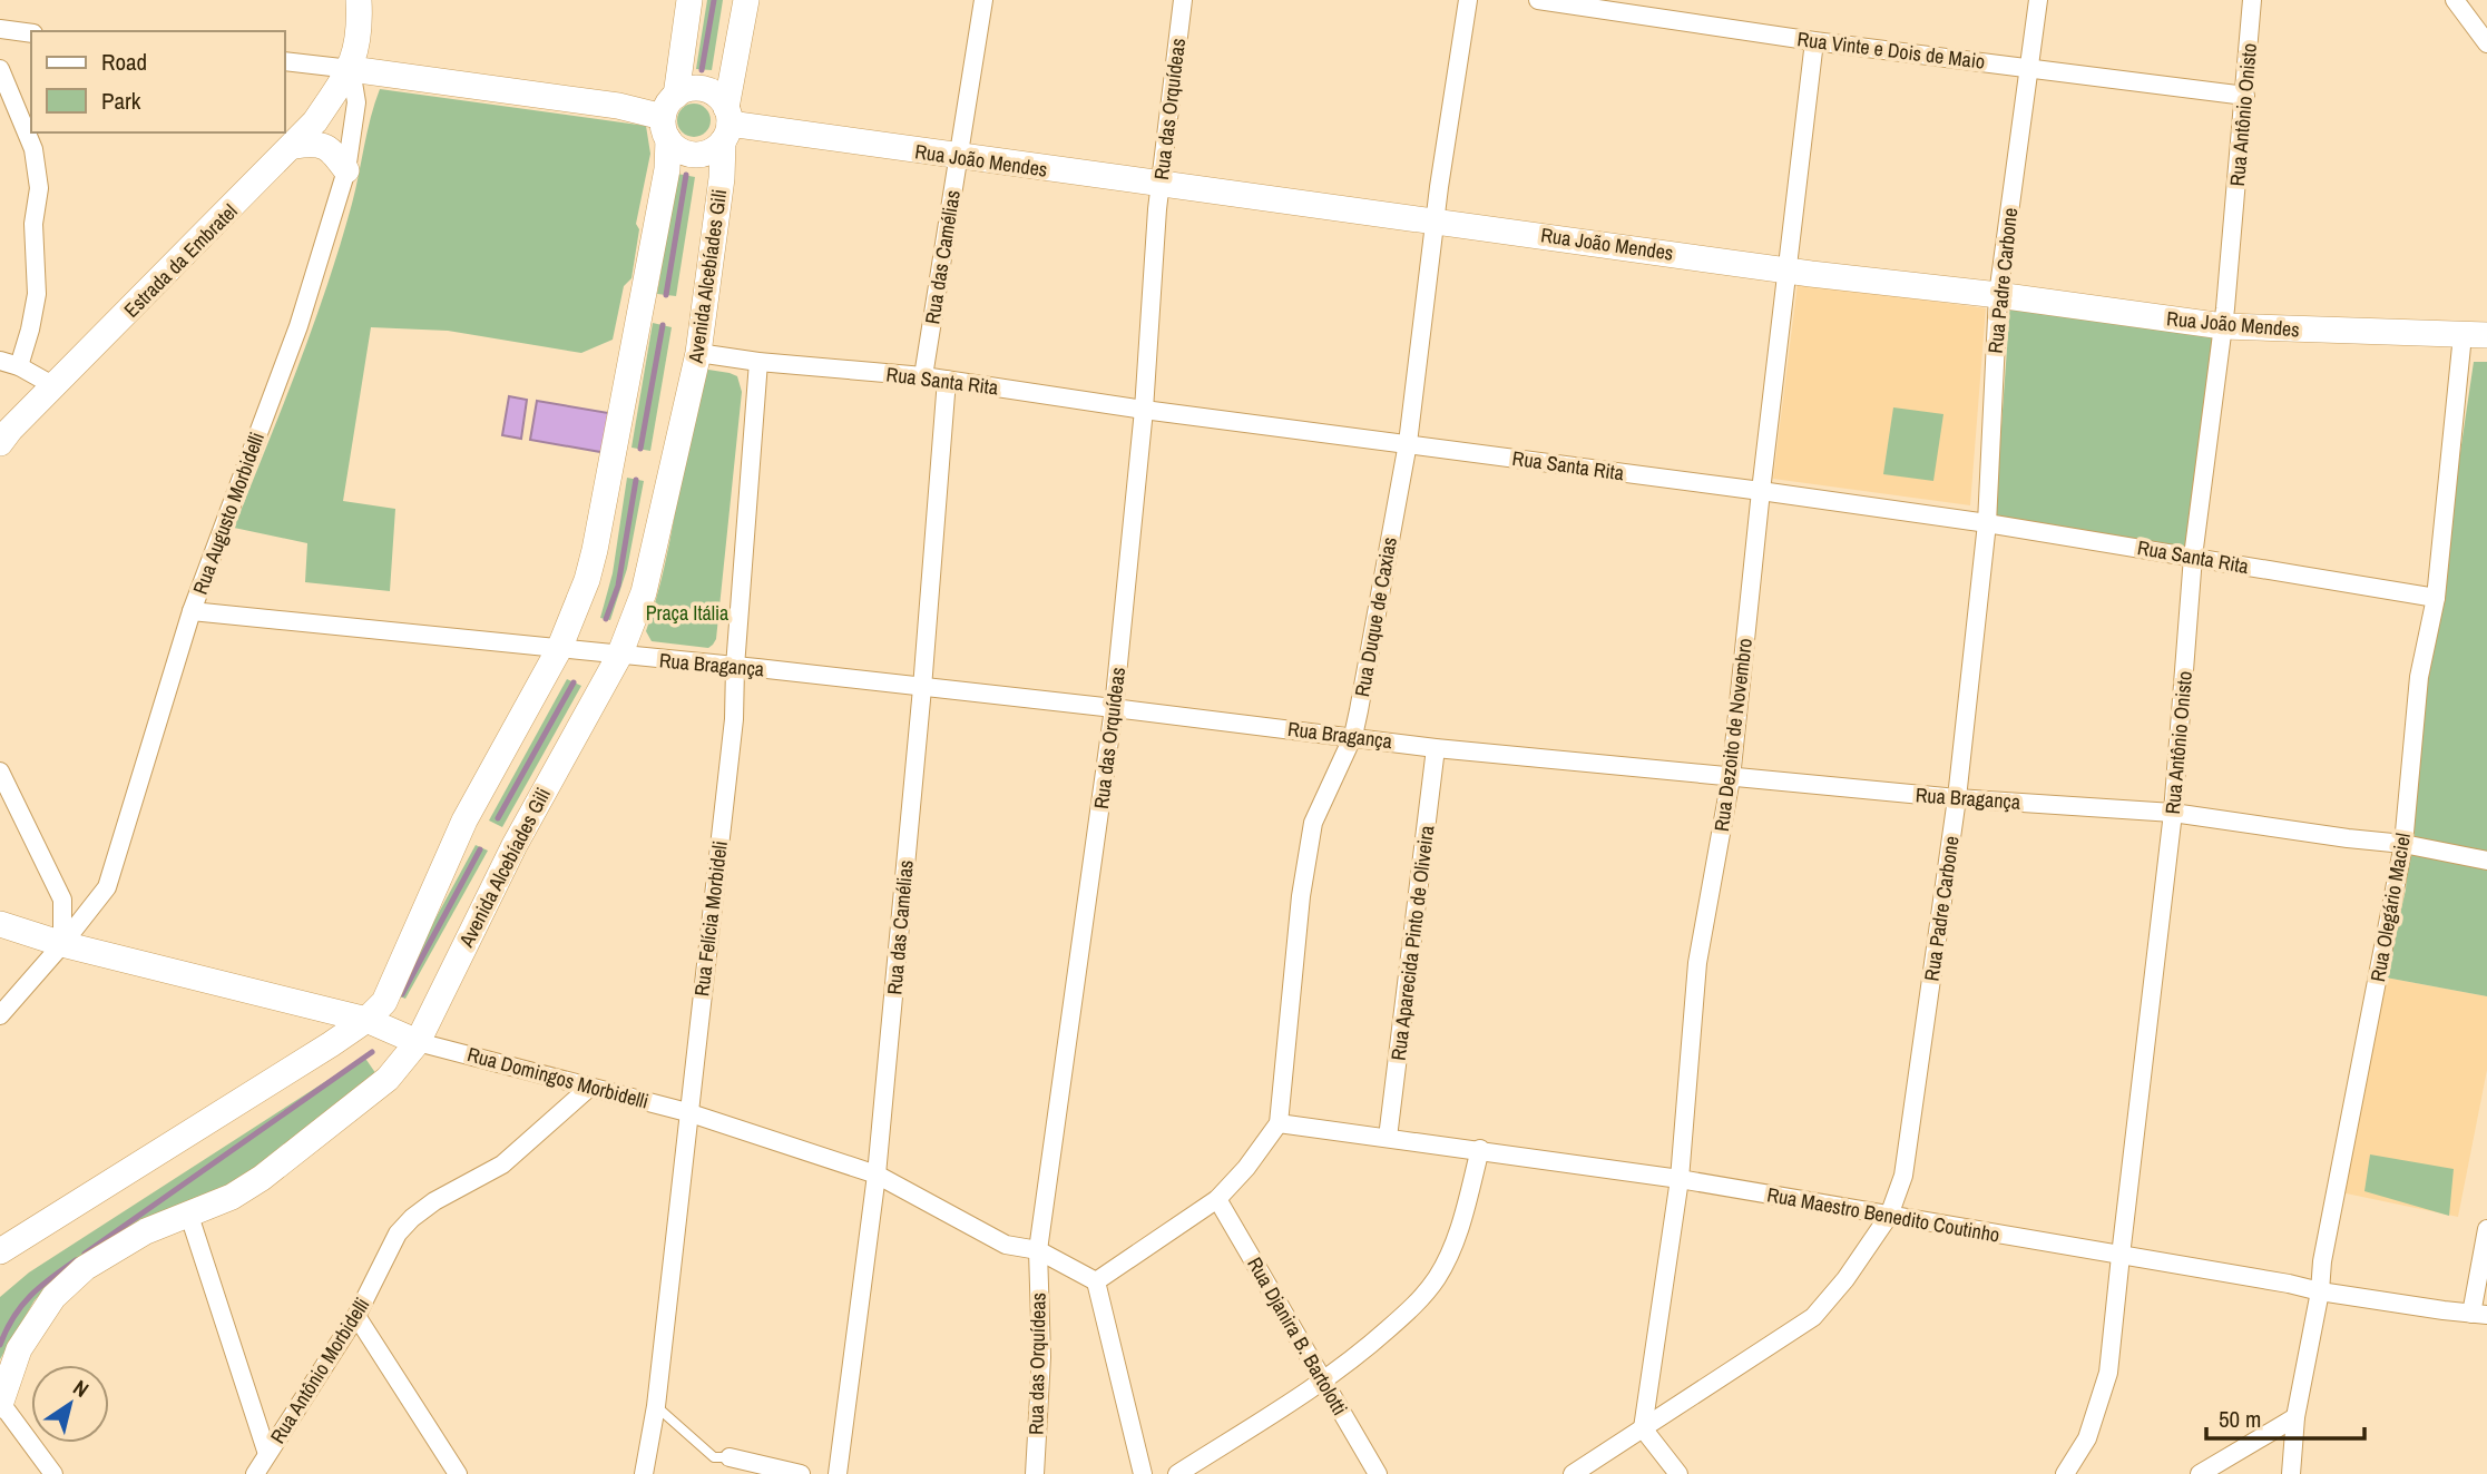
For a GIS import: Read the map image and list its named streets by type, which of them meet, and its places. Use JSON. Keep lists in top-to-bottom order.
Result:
{
  "streets": {
    "street": [
      "Rua Vinte e Dois de Maio",
      "Rua das Orquídeas",
      "Rua Antônio Onisto",
      "Rua João Mendes",
      "Rua das Camélias",
      "Estrada da Embratel",
      "Avenida Alcebíades Gili",
      "Rua Padre Carbone",
      "Rua Santa Rita",
      "Rua Augusto Morbidelli",
      "Rua Duque de Caxias",
      "Rua Bragança",
      "Rua Dezoito de Novembro",
      "Rua Olegário Maciel",
      "Rua Felícia Morbideli",
      "Rua Aparecida Pinto de Oliveira",
      "Rua Domingos Morbidelli",
      "Rua Maestro Benedito Coutinho",
      "Rua Djanira B. Bartolotti",
      "Rua Antônio Morbidelli"
    ]
  },
  "crossings": [
    ["Rua Vinte e Dois de Maio", "Rua Antônio Onisto"],
    ["Rua Vinte e Dois de Maio", "Rua Padre Carbone"],
    ["Rua Vinte e Dois de Maio", "Rua Dezoito de Novembro"],
    ["Rua das Orquídeas", "Rua João Mendes"],
    ["Rua das Orquídeas", "Rua Santa Rita"],
    ["Rua das Orquídeas", "Rua Bragança"],
    ["Rua das Orquídeas", "Rua Domingos Morbidelli"],
    ["Rua Antônio Onisto", "Rua João Mendes"],
    ["Rua Antônio Onisto", "Rua Santa Rita"],
    ["Rua Antônio Onisto", "Rua Bragança"],
    ["Rua Antônio Onisto", "Rua Maestro Benedito Coutinho"],
    ["Rua João Mendes", "Rua das Camélias"],
    ["Rua João Mendes", "Avenida Alcebíades Gili"],
    ["Rua João Mendes", "Rua Padre Carbone"],
    ["Rua João Mendes", "Rua Duque de Caxias"],
    ["Rua João Mendes", "Rua Dezoito de Novembro"],
    ["Rua João Mendes", "Rua Olegário Maciel"],
    ["Rua das Camélias", "Rua Santa Rita"],
    ["Rua das Camélias", "Rua Bragança"],
    ["Rua das Camélias", "Rua Domingos Morbidelli"],
    ["Estrada da Embratel", "Rua Augusto Morbidelli"],
    ["Avenida Alcebíades Gili", "Rua Santa Rita"],
    ["Avenida Alcebíades Gili", "Rua Bragança"],
    ["Avenida Alcebíades Gili", "Rua Domingos Morbidelli"],
    ["Rua Padre Carbone", "Rua Santa Rita"],
    ["Rua Padre Carbone", "Rua Bragança"],
    ["Rua Padre Carbone", "Rua Dezoito de Novembro"],
    ["Rua Padre Carbone", "Rua Maestro Benedito Coutinho"],
    ["Rua Santa Rita", "Rua Duque de Caxias"],
    ["Rua Santa Rita", "Rua Dezoito de Novembro"],
    ["Rua Santa Rita", "Rua Olegário Maciel"],
    ["Rua Santa Rita", "Rua Felícia Morbideli"],
    ["Rua Augusto Morbidelli", "Rua Bragança"],
    ["Rua Augusto Morbidelli", "Rua Domingos Morbidelli"],
    ["Rua Duque de Caxias", "Rua Bragança"],
    ["Rua Duque de Caxias", "Rua Maestro Benedito Coutinho"],
    ["Rua Bragança", "Rua Dezoito de Novembro"],
    ["Rua Bragança", "Rua Olegário Maciel"],
    ["Rua Bragança", "Rua Felícia Morbideli"],
    ["Rua Bragança", "Rua Aparecida Pinto de Oliveira"],
    ["Rua Dezoito de Novembro", "Rua Maestro Benedito Coutinho"],
    ["Rua Olegário Maciel", "Rua Maestro Benedito Coutinho"],
    ["Rua Felícia Morbideli", "Rua Domingos Morbidelli"],
    ["Rua Aparecida Pinto de Oliveira", "Rua Maestro Benedito Coutinho"],
    ["Rua Domingos Morbidelli", "Rua Antônio Morbidelli"]
  ],
  "parks": ["Praça Itália"],
  "legend": ["Road", "Park"],
  "scale_bar": "50 m",
  "north": "top right"
}
